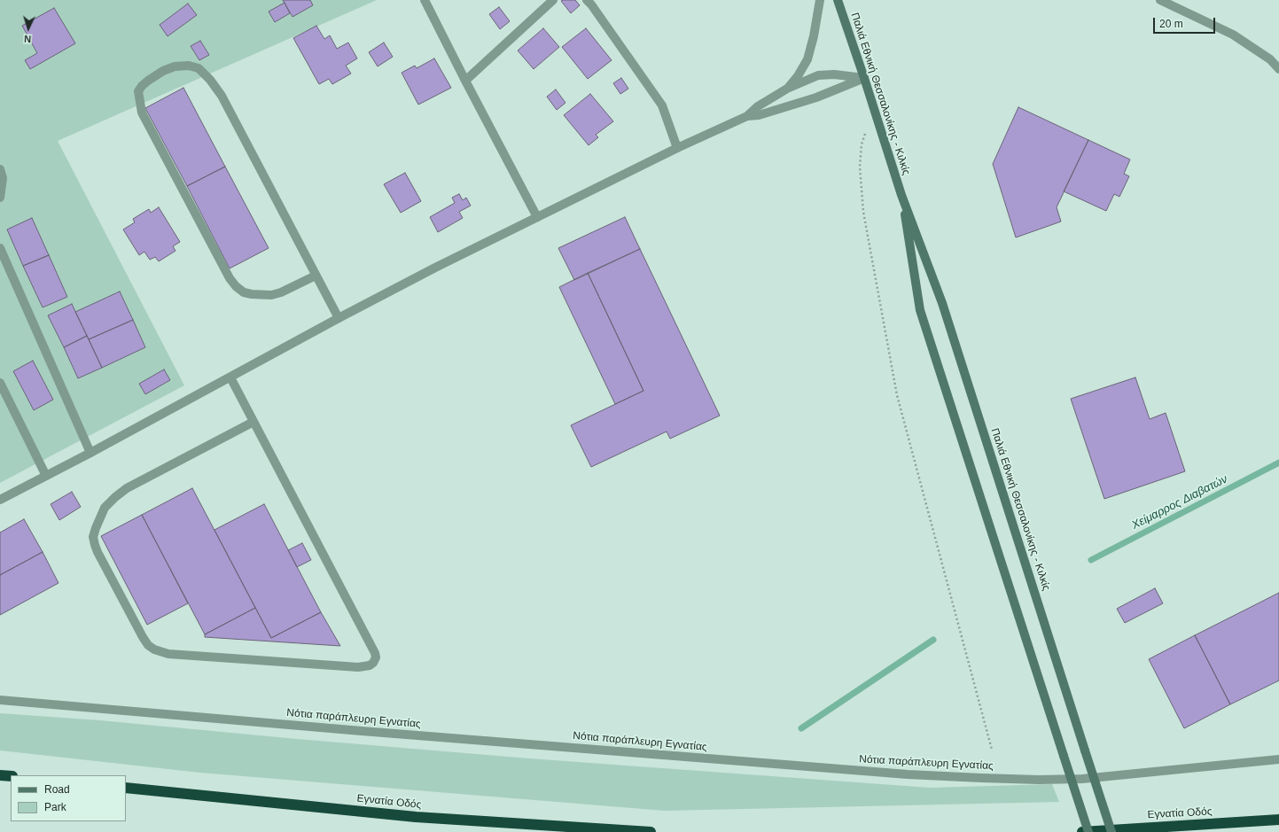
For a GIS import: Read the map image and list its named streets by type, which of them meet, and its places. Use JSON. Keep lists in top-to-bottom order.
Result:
{
  "streets": {
    "highway": ["Εγνατία Οδός"],
    "main road": ["Παλιά Εθνική Θεσσαλονίκης - Κιλκίς"],
    "street": ["Νότια παράπλευρη Εγνατίας"]
  },
  "water": ["Χείμαρρος Διαβατών"],
  "legend": ["Road", "Park"],
  "scale_bar": "20 m",
  "north": "bottom"
}
